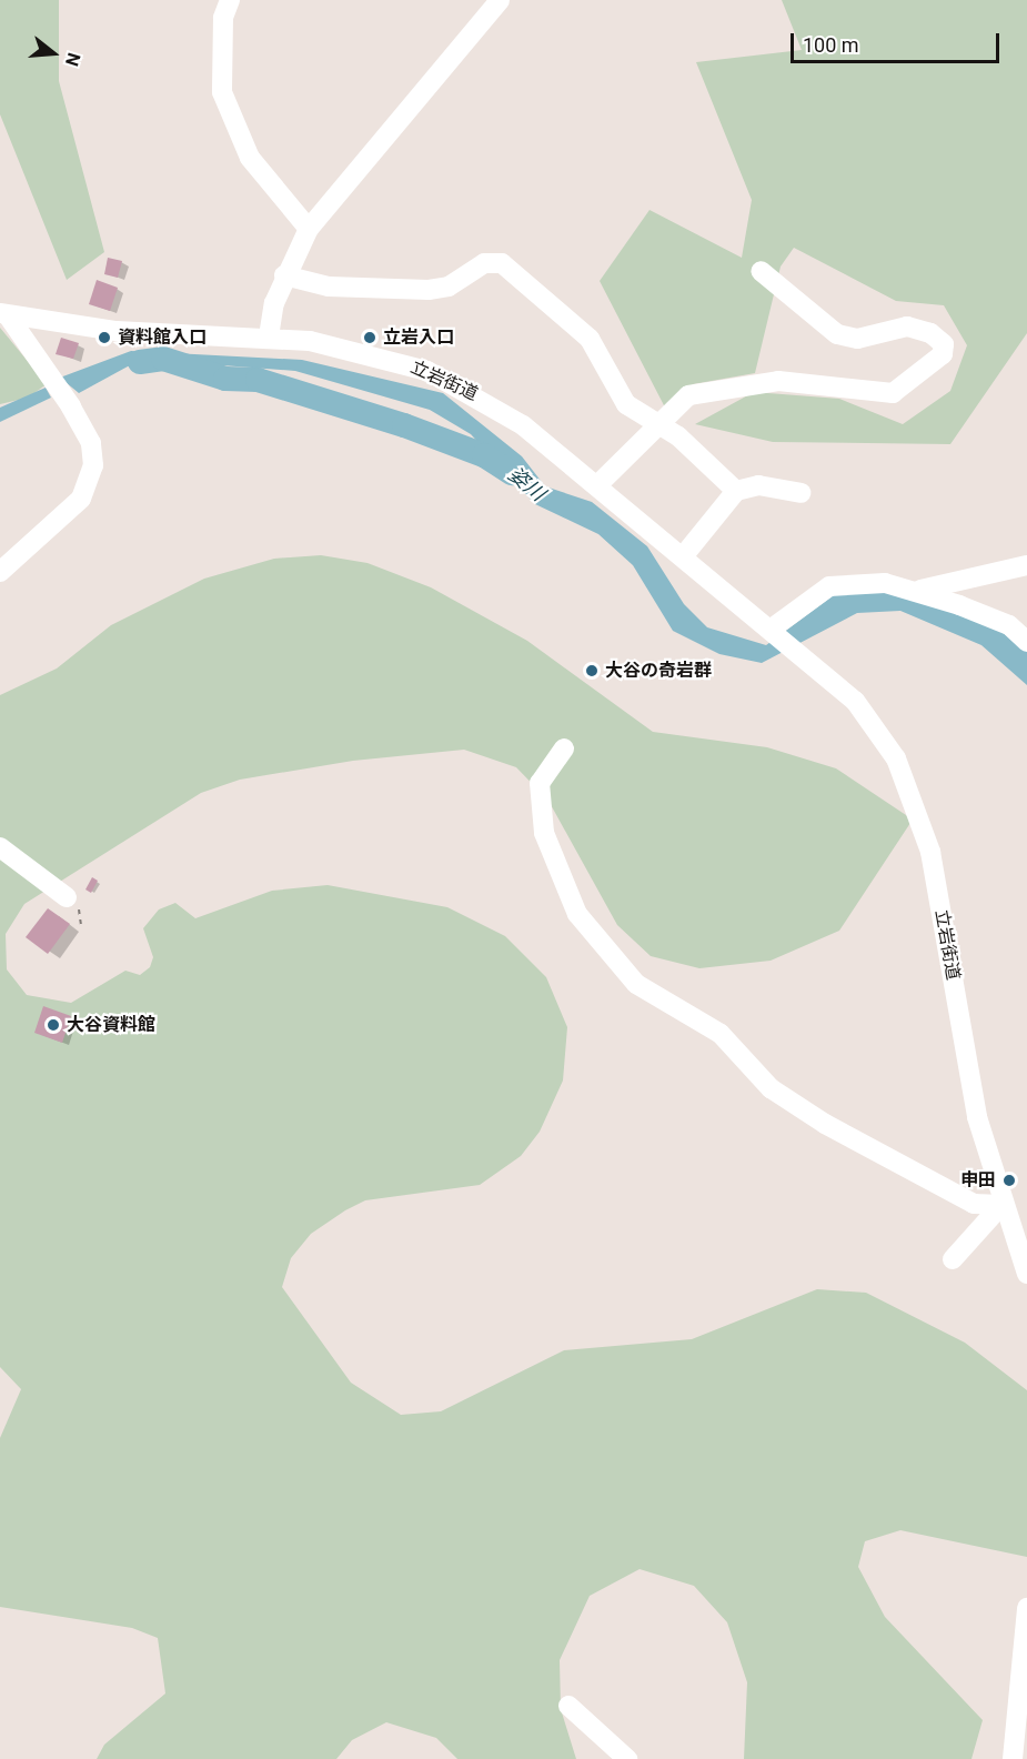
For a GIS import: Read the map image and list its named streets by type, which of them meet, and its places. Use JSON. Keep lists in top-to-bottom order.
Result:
{
  "streets": {
    "street": ["立岩街道"]
  },
  "water": ["姿川"],
  "places": [
    "資料館入口",
    "立岩入口",
    "大谷の奇岩群",
    "大谷資料館",
    "申田"
  ],
  "scale_bar": "100 m",
  "north": "right"
}
